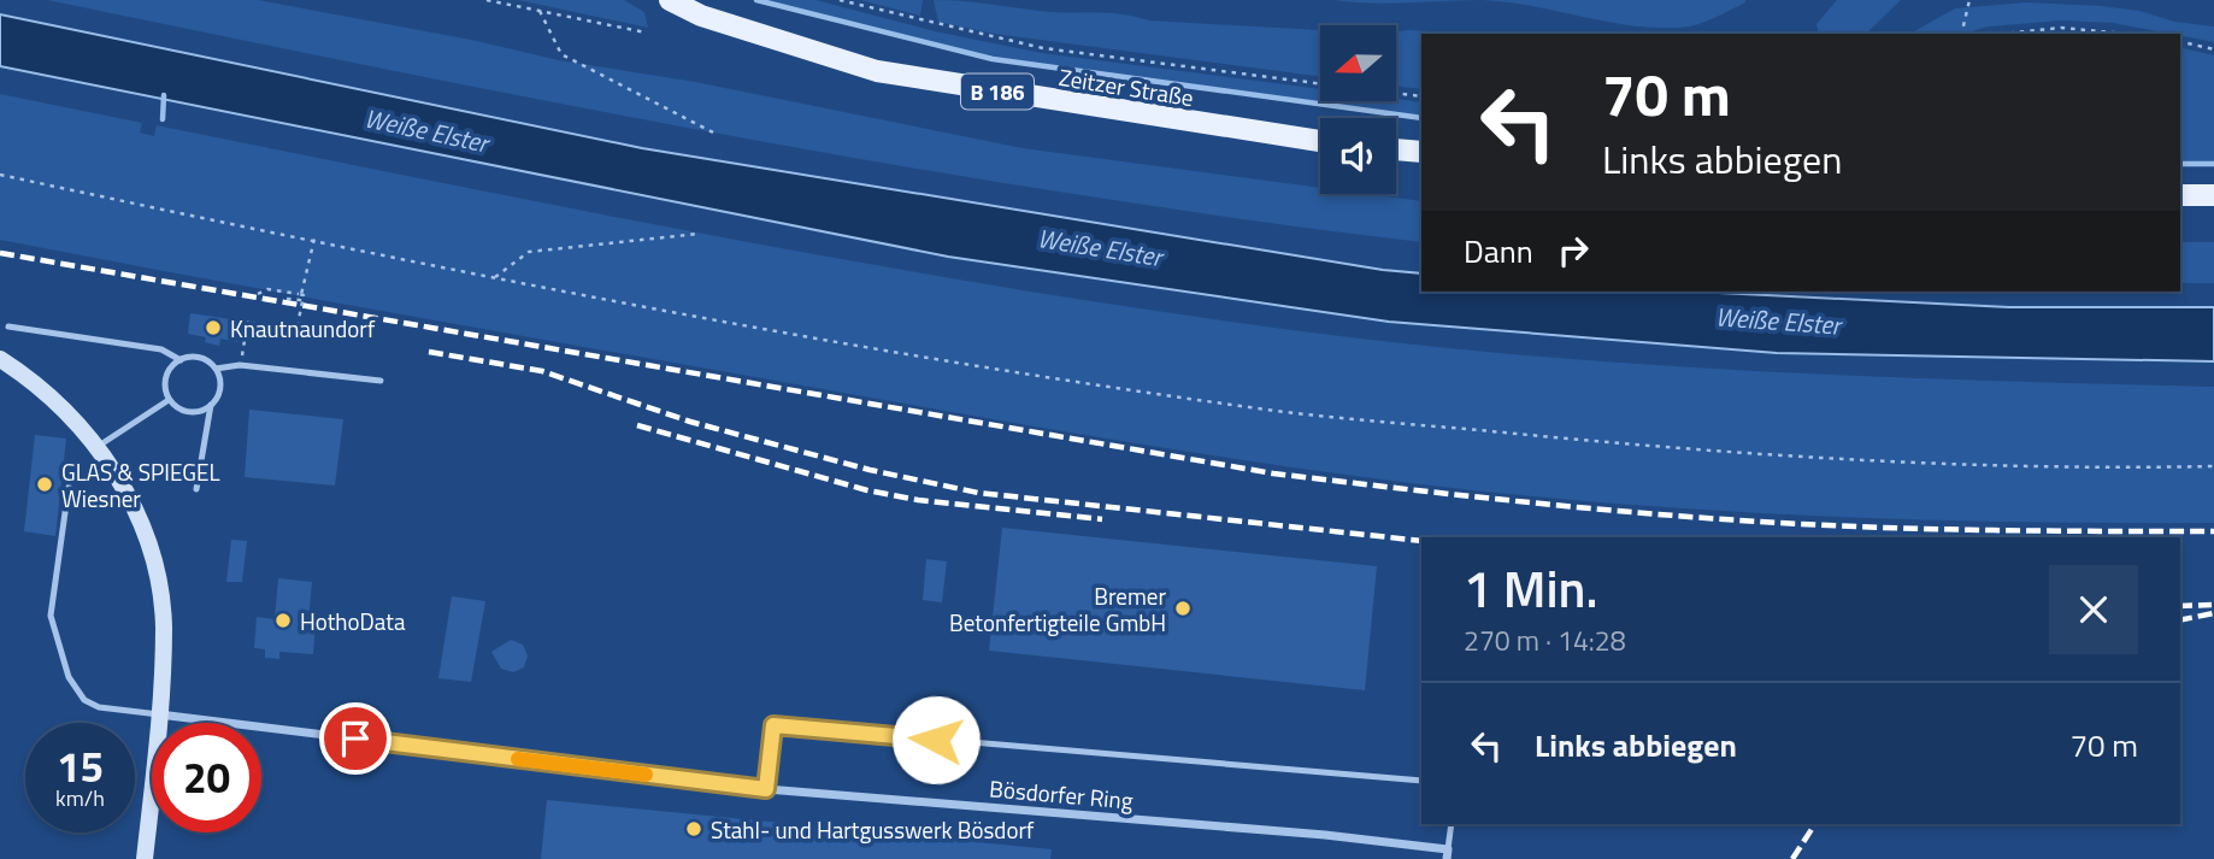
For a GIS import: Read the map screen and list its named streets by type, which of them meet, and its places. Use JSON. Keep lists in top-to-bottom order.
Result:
{
  "streets": {
    "main road": ["Zeitzer Straße", "B 186"],
    "street": ["Bösdorfer Ring"]
  },
  "water": ["Weiße Elster"],
  "places": [
    "Knautnaundorf",
    "GLAS & SPIEGEL Wiesner",
    "Bremer Betonfertigteile GmbH",
    "HothoData",
    "Stahl- und Hartgusswerk Bösdorf"
  ],
  "north": "left",
  "page": {
    "turn": ["70 m", "Links abbiegen"],
    "then": "Dann",
    "heading": ["1 Min.", "270 m · 14:28"],
    "list": [
      {
        "name": "Links abbiegen",
        "value": "70 m"
      }
    ],
    "speed": "15 km/h",
    "limit": "20"
  }
}
